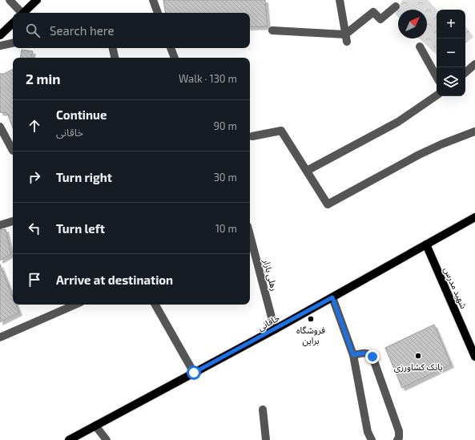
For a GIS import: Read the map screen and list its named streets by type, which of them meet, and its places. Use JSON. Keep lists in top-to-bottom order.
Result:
{
  "streets": {
    "main road": ["شهید مدرس", "خاقانی"],
    "street": ["رهلی بازار"]
  },
  "crossings": [
    ["رهلی بازار", "خاقانی"],
    ["شهید مدرس", "خاقانی"]
  ],
  "places": ["فروشگاه براین", "بانک کشاورزی"],
  "north": "top right",
  "page": {
    "map_buttons": ["+", "−"],
    "search": "Search here",
    "heading": ["2 min", "Walk · 130 m"],
    "list": [
      ["Continue", "خاقانی", "90 m"],
      ["Turn right", "30 m"],
      ["Turn left", "10 m"],
      "Arrive at destination"
    ]
  }
}
